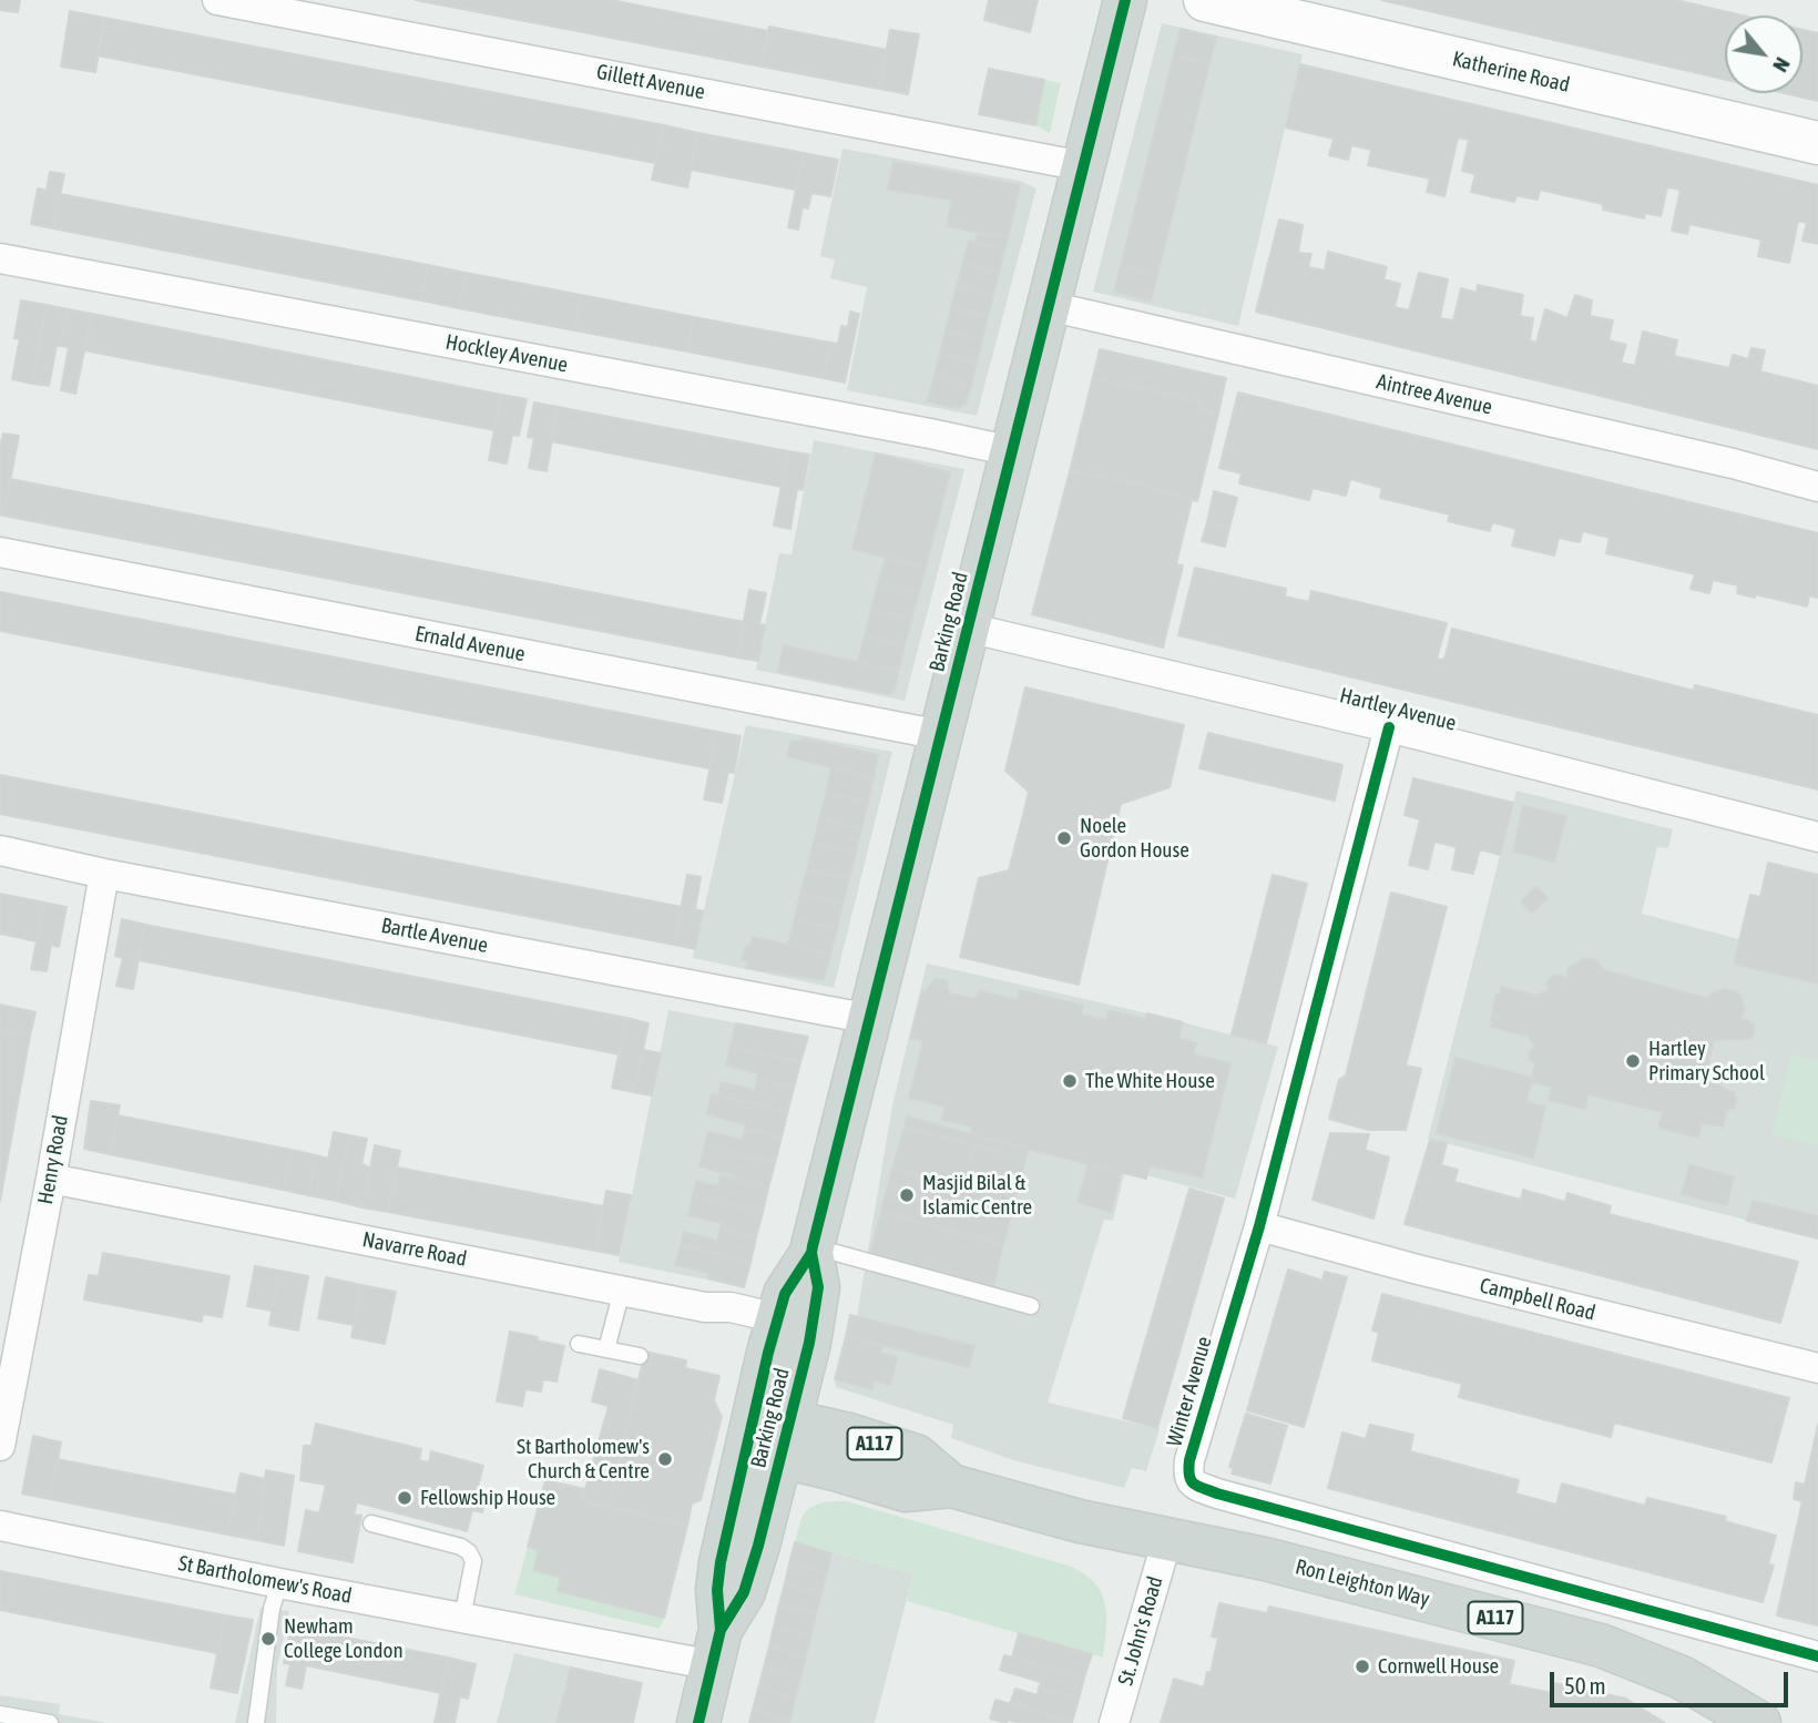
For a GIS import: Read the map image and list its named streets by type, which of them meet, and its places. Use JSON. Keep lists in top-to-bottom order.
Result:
{
  "streets": {
    "main road": [
      "Katherine Road",
      "Barking Road",
      "A117",
      "Ron Leighton Way"
    ],
    "street": [
      "Gillett Avenue",
      "Hockley Avenue",
      "Aintree Avenue",
      "Ernald Avenue",
      "Hartley Avenue",
      "Bartle Avenue",
      "Henry Road",
      "Navarre Road",
      "Campbell Road",
      "Winter Avenue",
      "St Bartholomew's Road",
      "St. John's Road"
    ]
  },
  "crossings": [
    ["Gillett Avenue", "Barking Road"],
    ["Hockley Avenue", "Barking Road"],
    ["Aintree Avenue", "Barking Road"],
    ["Barking Road", "Ernald Avenue"],
    ["Barking Road", "Hartley Avenue"],
    ["Barking Road", "Bartle Avenue"],
    ["Barking Road", "Navarre Road"],
    ["Barking Road", "St Bartholomew's Road"],
    ["Barking Road", "Ron Leighton Way"],
    ["Hartley Avenue", "Winter Avenue"],
    ["Bartle Avenue", "Henry Road"],
    ["Henry Road", "Navarre Road"],
    ["Campbell Road", "Winter Avenue"],
    ["Ron Leighton Way", "St. John's Road"]
  ],
  "places": [
    "Noele Gordon House",
    "Hartley Primary School",
    "The White House",
    "Masjid Bilal & Islamic Centre",
    "St Bartholomew's Church & Centre",
    "Fellowship House",
    "Newham College London",
    "Cornwell House"
  ],
  "scale_bar": "50 m",
  "north": "bottom right"
}
